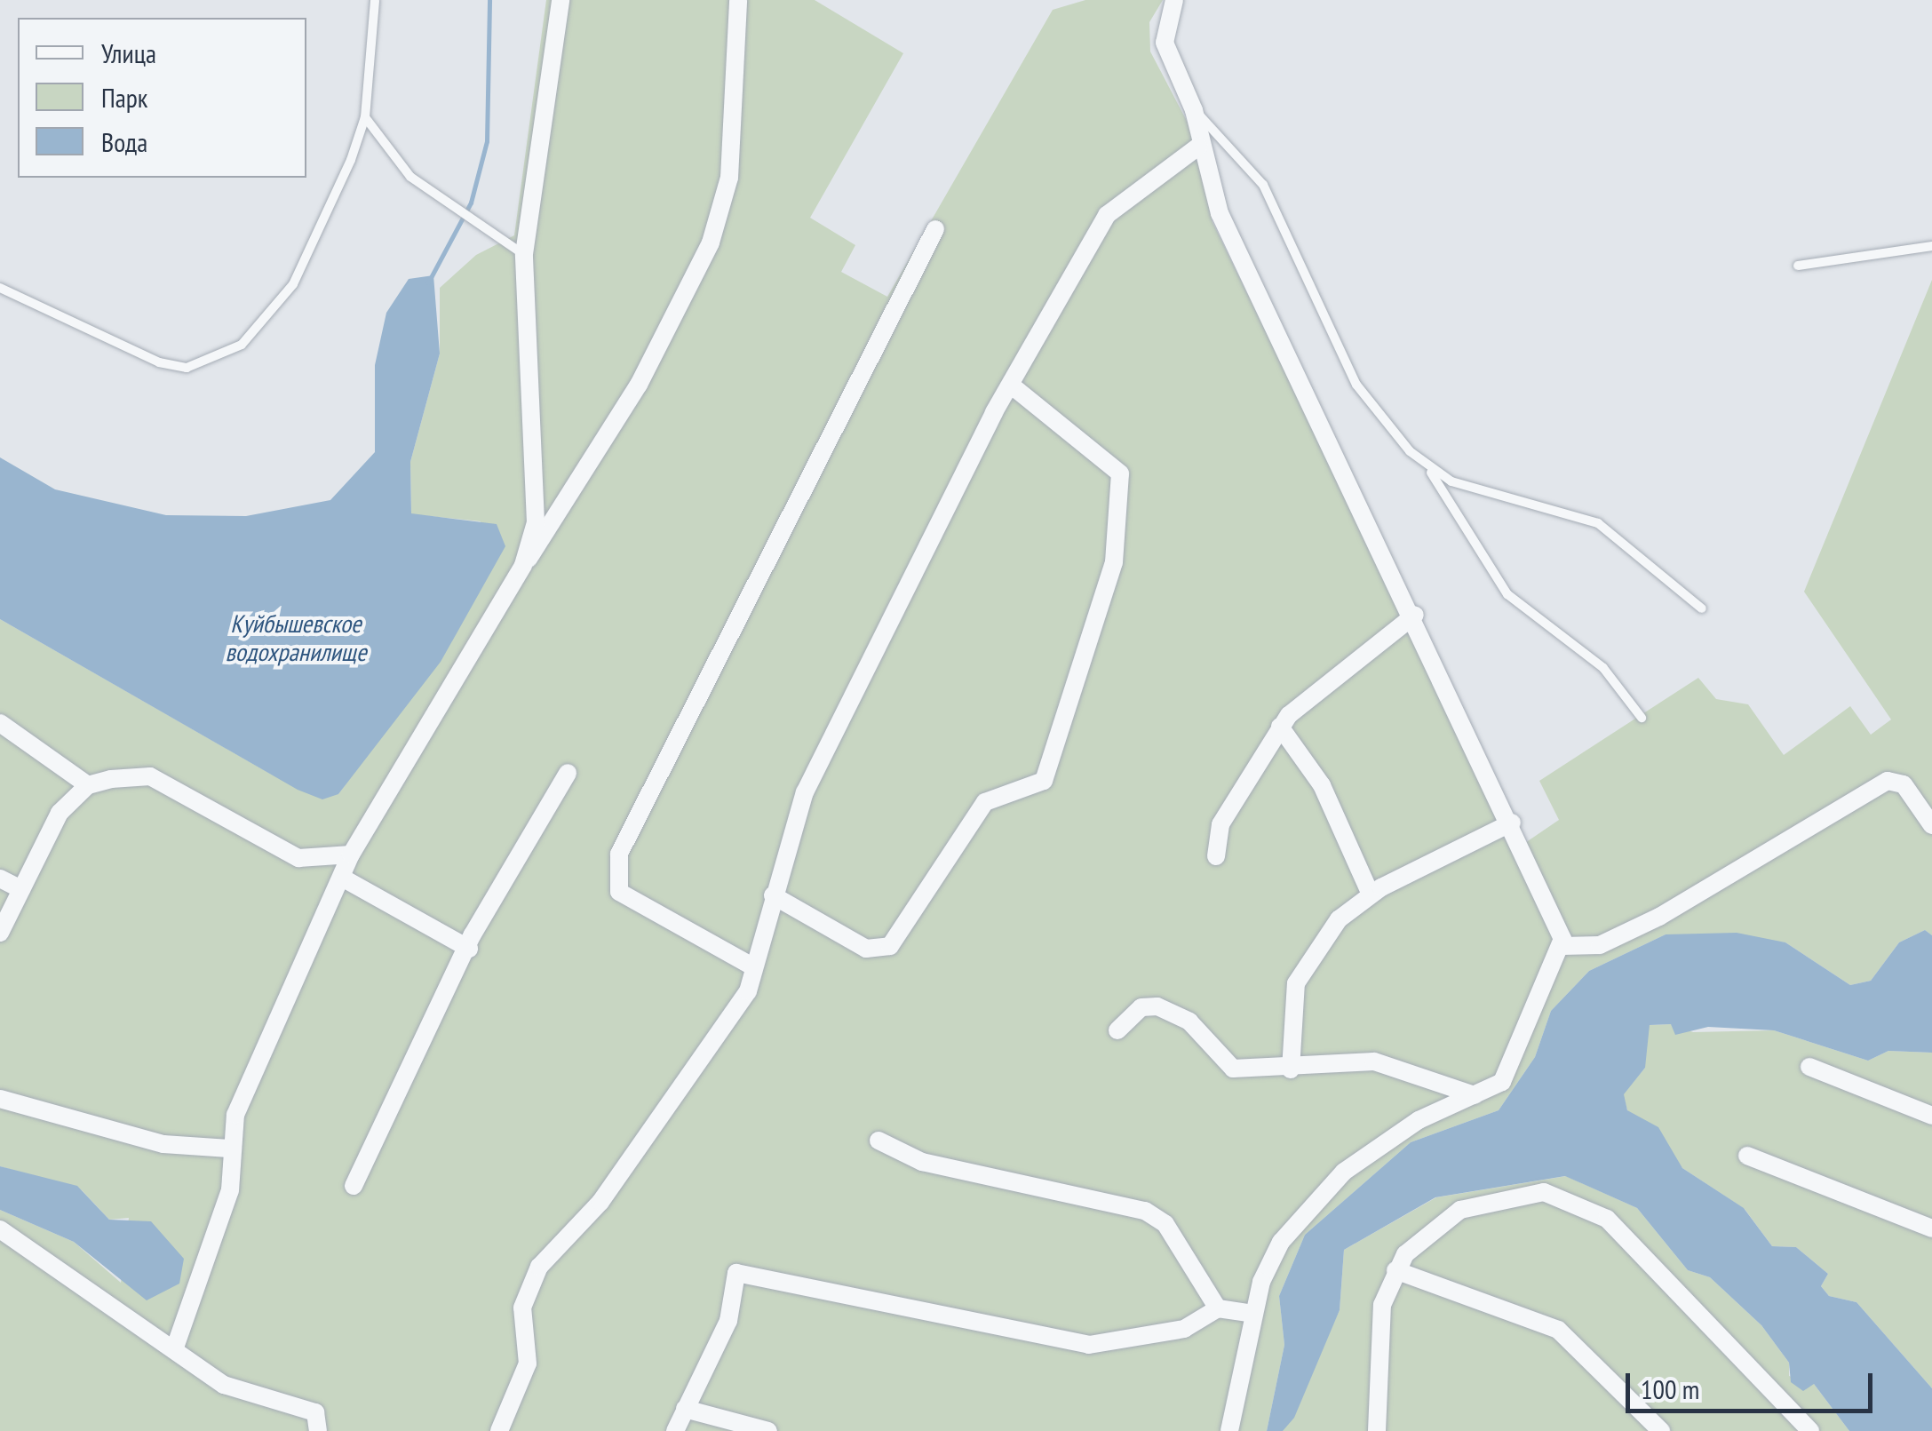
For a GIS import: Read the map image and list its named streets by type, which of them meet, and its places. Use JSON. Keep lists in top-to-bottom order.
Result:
{
  "water": ["Куйбышевское водохранилище"],
  "legend": ["Улица", "Парк", "Вода"],
  "scale_bar": "100 m"
}
